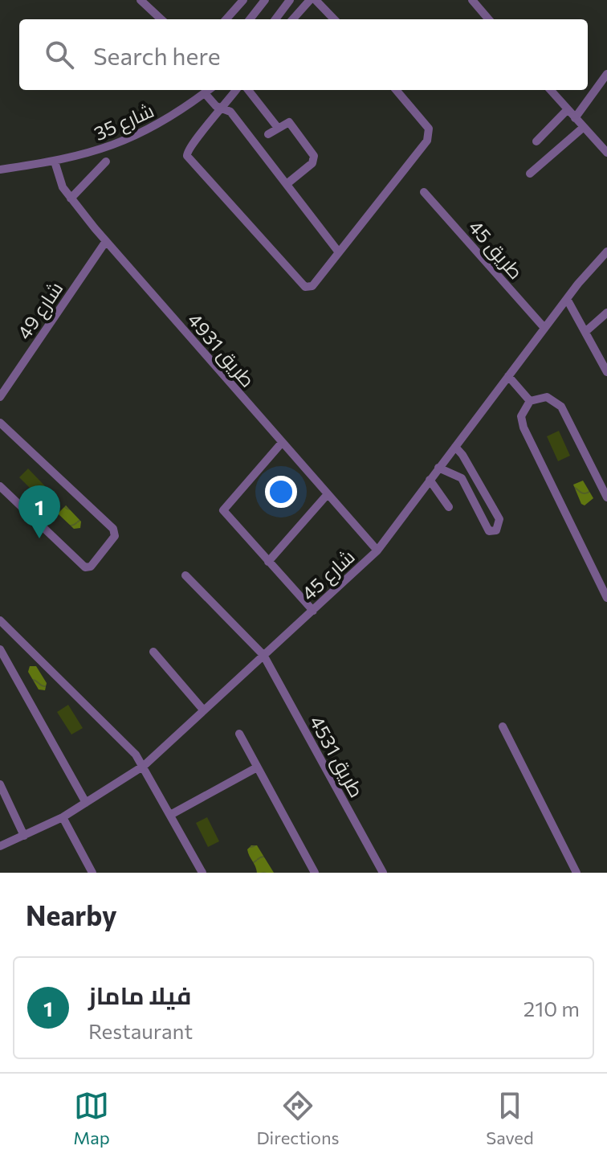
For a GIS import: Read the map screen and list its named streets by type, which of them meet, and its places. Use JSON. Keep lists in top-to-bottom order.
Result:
{
  "streets": {
    "street": [
      "شارع 35",
      "طريق 45",
      "شارع 49",
      "طريق 4931",
      "شارع 45",
      "طريق 4531"
    ]
  },
  "crossings": [
    ["شارع 35", "طريق 4931"],
    ["طريق 45", "شارع 45"],
    ["شارع 49", "طريق 4931"],
    ["طريق 4931", "شارع 45"],
    ["شارع 45", "طريق 4531"]
  ],
  "page": {
    "search": "Search here",
    "pins": "1",
    "heading": "Nearby",
    "list": [
      {
        "mark": "1",
        "name": "فيلا ماماز",
        "note": "Restaurant",
        "value": "210 m"
      }
    ],
    "nav": ["Map", "Directions", "Saved"]
  }
}
